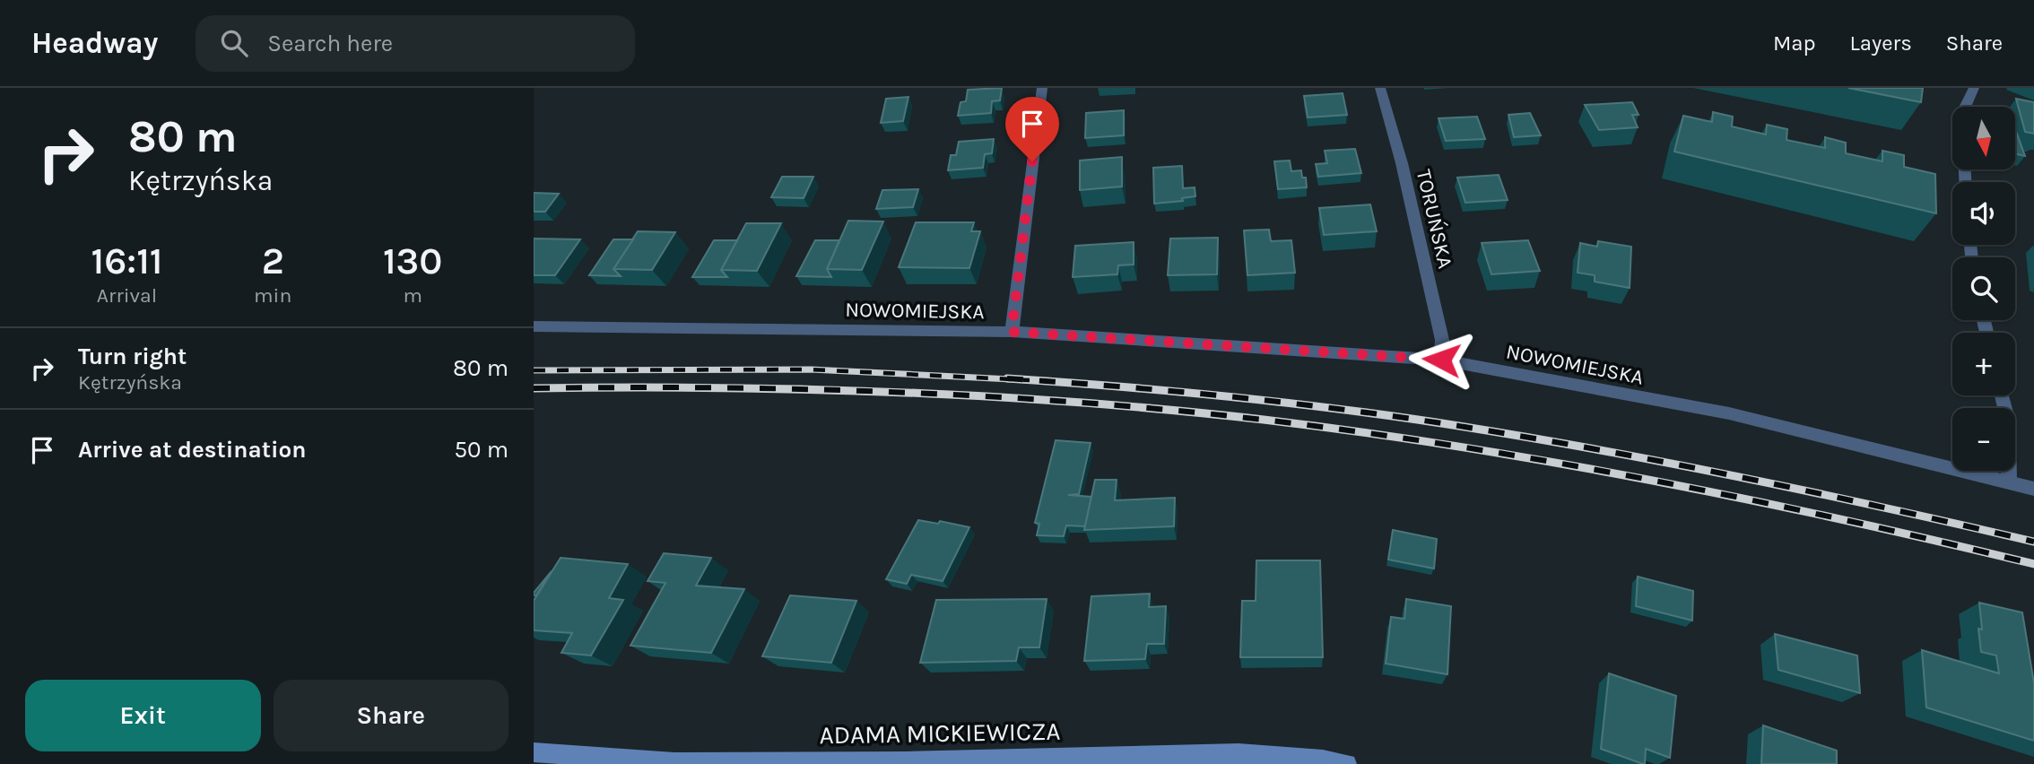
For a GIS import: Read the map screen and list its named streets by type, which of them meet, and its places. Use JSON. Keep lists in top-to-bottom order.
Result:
{
  "streets": {
    "street": ["TORUŃSKA", "NOWOMIEJSKA", "ADAMA MICKIEWICZA"]
  },
  "crossings": [
    ["TORUŃSKA", "NOWOMIEJSKA"]
  ],
  "north": "bottom",
  "page": {
    "header": "Headway",
    "search": "Search here",
    "nav": ["Map", "Layers", "Share"],
    "turn": ["80 m", "Kętrzyńska"],
    "map_buttons": ["+", "−"],
    "eta": [
      "16:11",
      "Arrival",
      "2",
      "min",
      "130",
      "m"
    ],
    "list": [
      {
        "name": "Turn right",
        "note": "Kętrzyńska",
        "value": "80 m"
      },
      {
        "name": "Arrive at destination",
        "value": "50 m"
      }
    ],
    "buttons": ["Exit", "Share"]
  }
}
